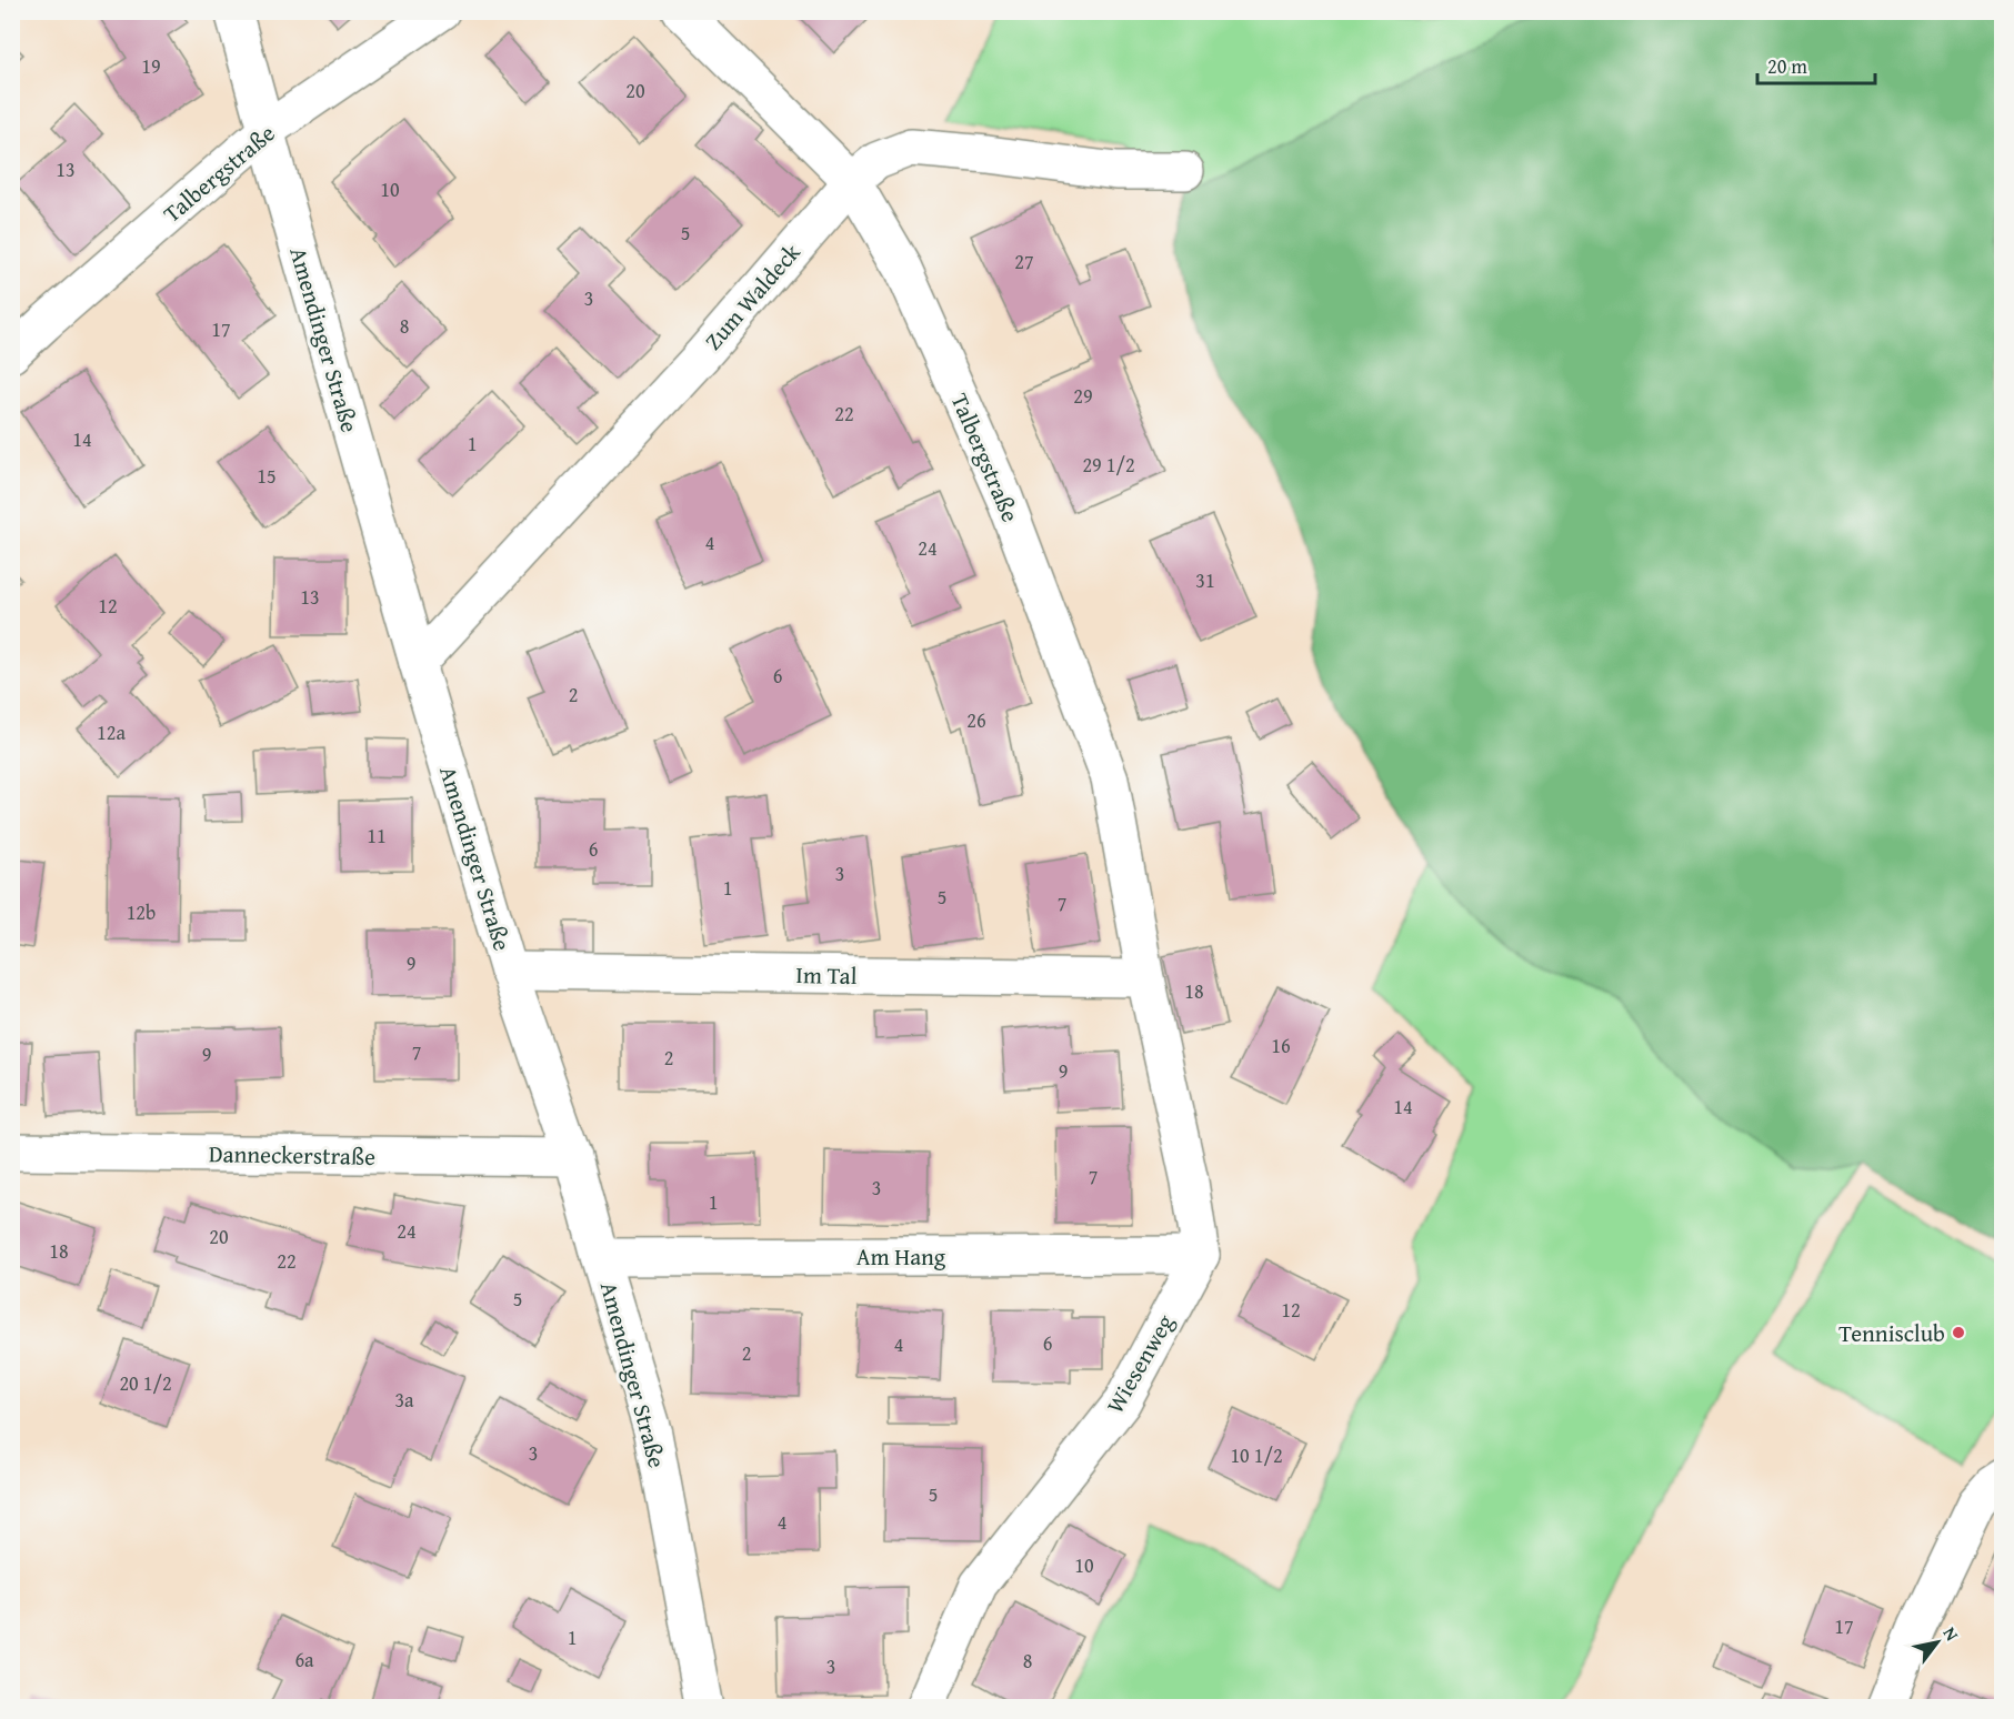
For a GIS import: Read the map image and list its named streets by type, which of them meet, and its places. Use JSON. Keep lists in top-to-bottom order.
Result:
{
  "streets": {
    "street": [
      "Talbergstraße",
      "Zum Waldeck",
      "Amendinger Straße",
      "Im Tal",
      "Danneckerstraße",
      "Am Hang",
      "Wiesenweg"
    ]
  },
  "crossings": [
    ["Talbergstraße", "Zum Waldeck"],
    ["Talbergstraße", "Amendinger Straße"],
    ["Talbergstraße", "Im Tal"],
    ["Zum Waldeck", "Amendinger Straße"],
    ["Amendinger Straße", "Im Tal"],
    ["Amendinger Straße", "Danneckerstraße"],
    ["Amendinger Straße", "Am Hang"],
    ["Am Hang", "Wiesenweg"]
  ],
  "places": ["Tennisclub"],
  "house_numbers": [
    "19",
    "20",
    "13",
    "10",
    "5",
    "27",
    "3",
    "8",
    "17",
    "29",
    "22",
    "14",
    "1",
    "29 1/2",
    "15",
    "4",
    "24",
    "31",
    "13",
    "12",
    "6",
    "2",
    "26",
    "12a",
    "11",
    "6",
    "3",
    "1",
    "5",
    "7",
    "12b",
    "9",
    "18",
    "16",
    "7",
    "9",
    "2",
    "9",
    "14",
    "7",
    "3",
    "1",
    "24",
    "20",
    "18",
    "22",
    "5",
    "12",
    "6",
    "4",
    "2",
    "20 1/2",
    "3a",
    "3",
    "10 1/2",
    "5",
    "4",
    "10",
    "17",
    "1",
    "6a",
    "8",
    "3"
  ],
  "scale_bar": "20 m",
  "north": "top right"
}
